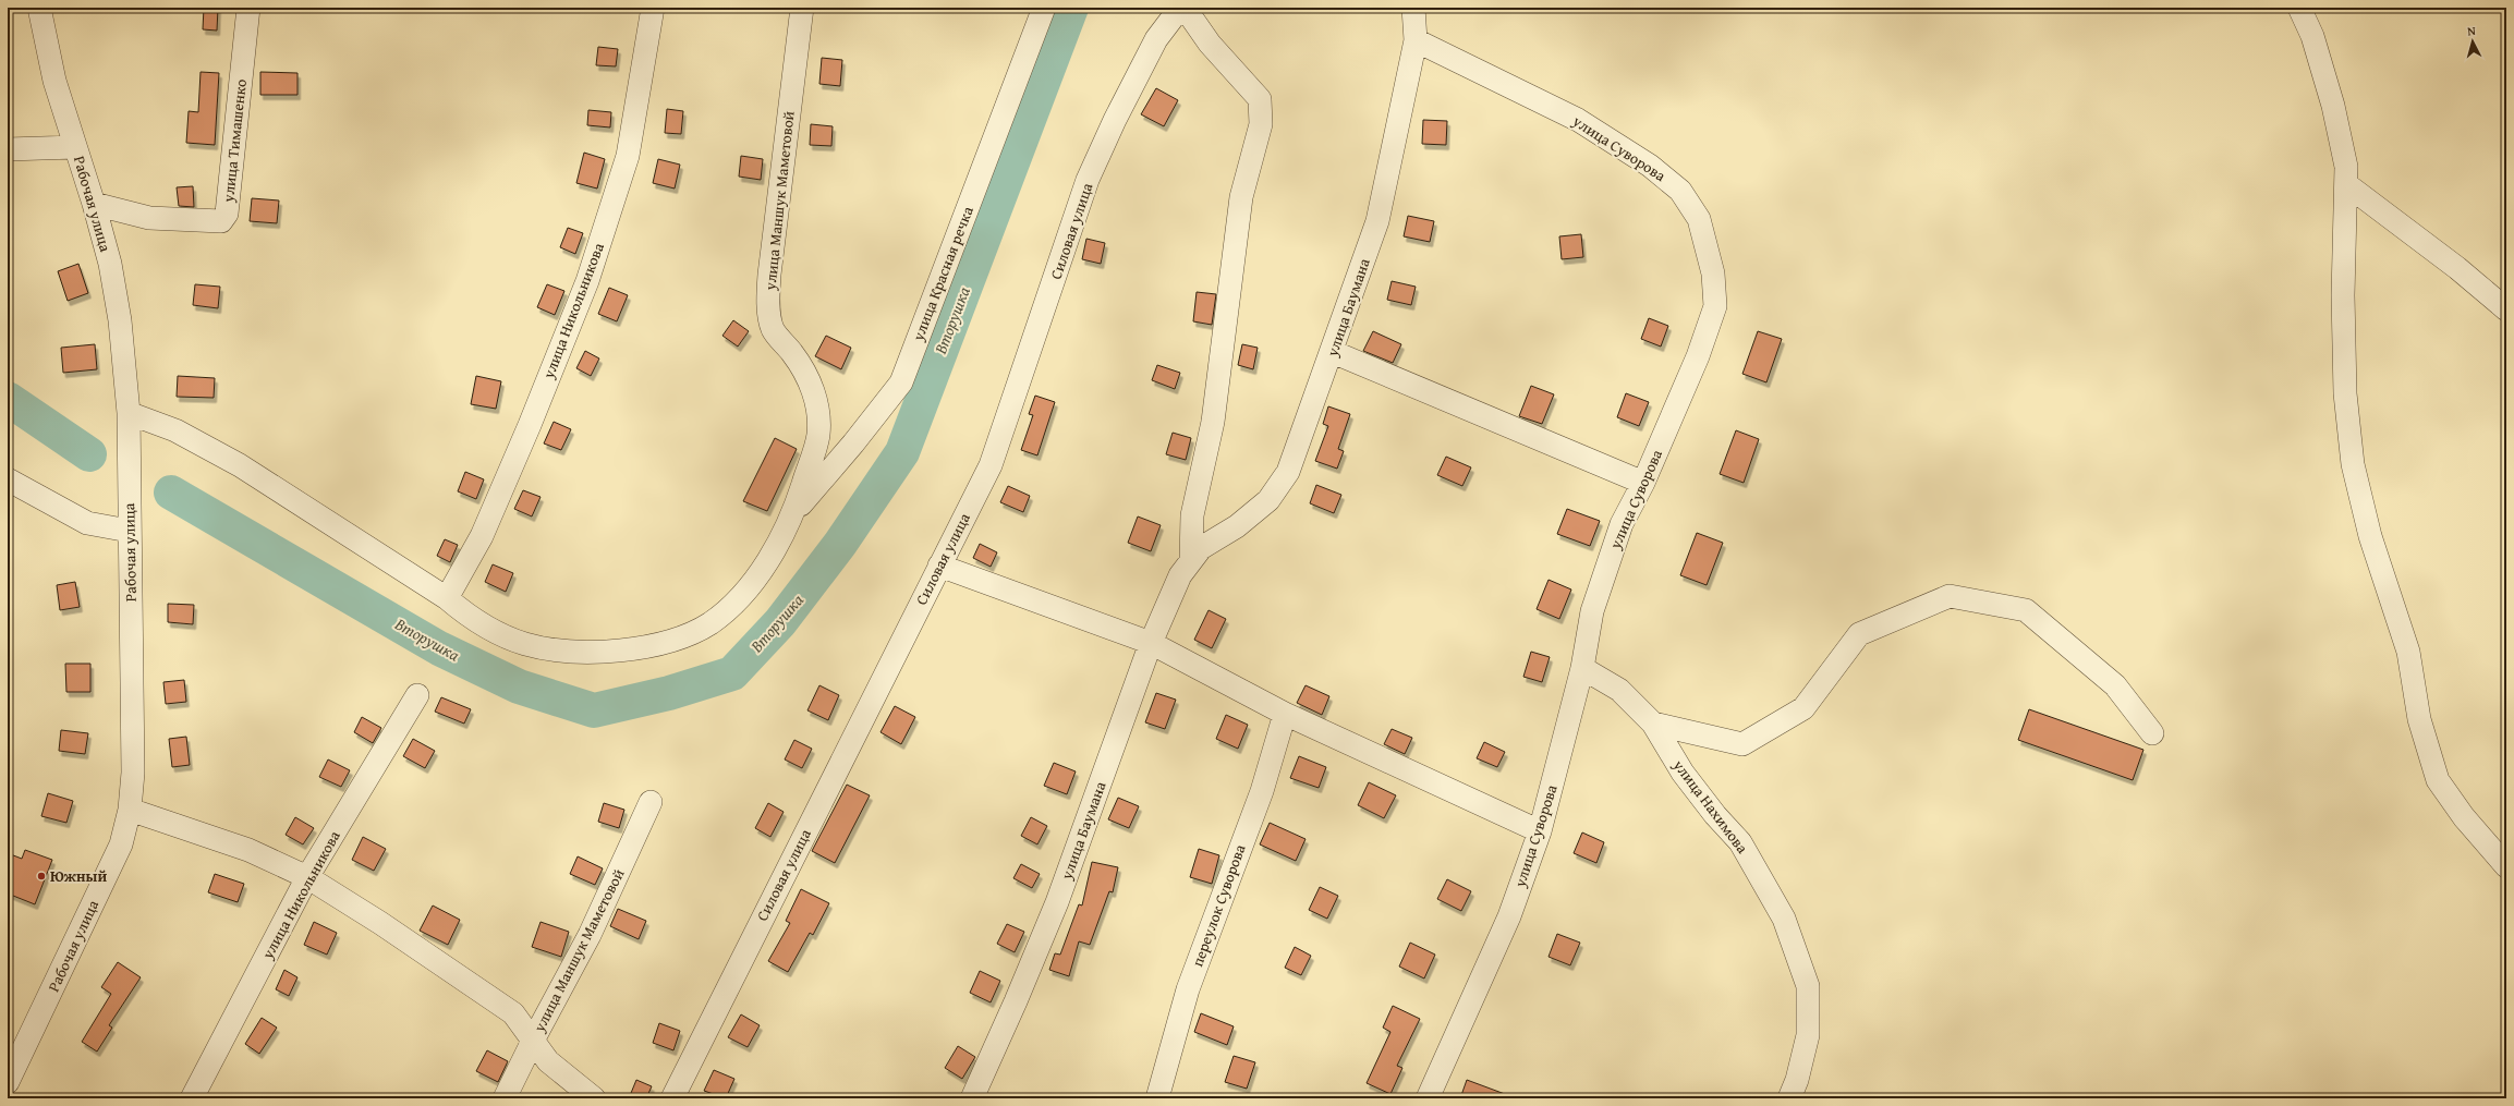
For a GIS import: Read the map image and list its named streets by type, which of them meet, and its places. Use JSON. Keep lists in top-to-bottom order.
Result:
{
  "streets": {
    "street": [
      "улица Тимашенко",
      "улица Суворова",
      "улица Маншук Маметовой",
      "Рабочая улица",
      "Силовая улица",
      "улица Красная речка",
      "улица Баумана",
      "улица Никольникова",
      "улица Нахимова",
      "переулок Суворова"
    ]
  },
  "crossings": [
    ["улица Тимашенко", "Рабочая улица"],
    ["улица Суворова", "улица Баумана"],
    ["улица Суворова", "улица Нахимова"],
    ["улица Маншук Маметовой", "Рабочая улица"],
    ["улица Маншук Маметовой", "улица Красная речка"],
    ["улица Маншук Маметовой", "улица Никольникова"]
  ],
  "water": ["Вторушка"],
  "places": ["Южный"],
  "north": "top"
}
